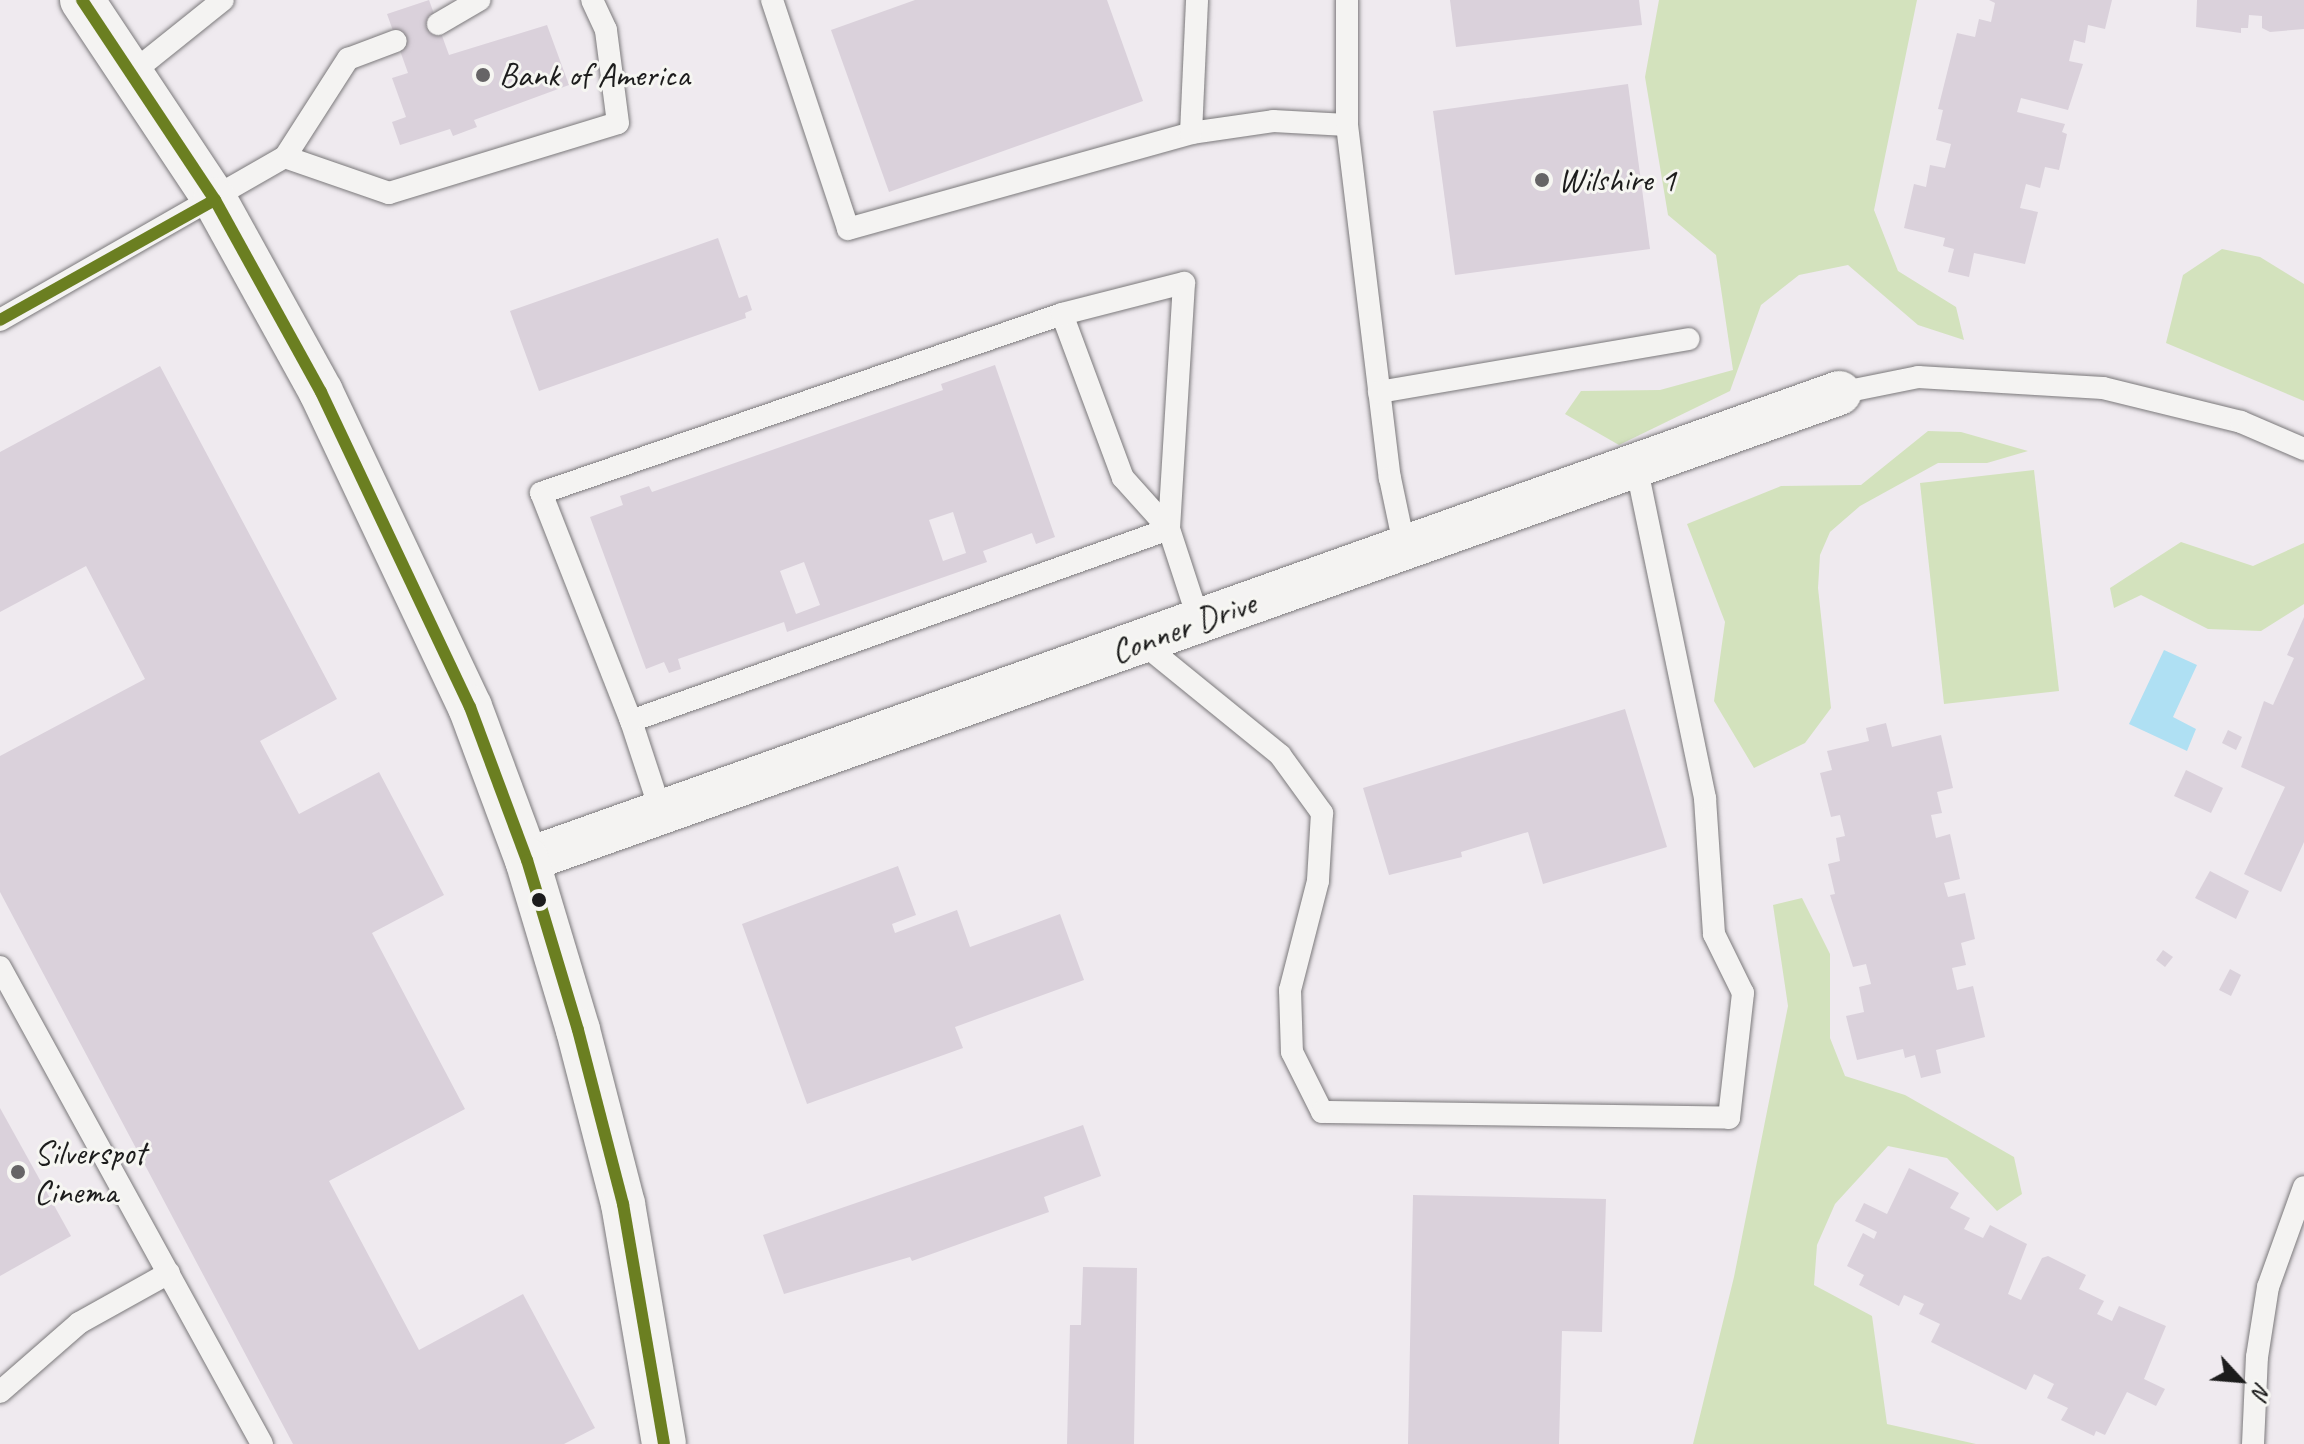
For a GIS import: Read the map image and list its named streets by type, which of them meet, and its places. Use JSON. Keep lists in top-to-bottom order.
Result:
{
  "streets": {
    "street": ["Conner Drive"]
  },
  "places": ["Bank of America", "Wilshire 1", "Silverspot Cinema"],
  "north": "bottom right"
}
